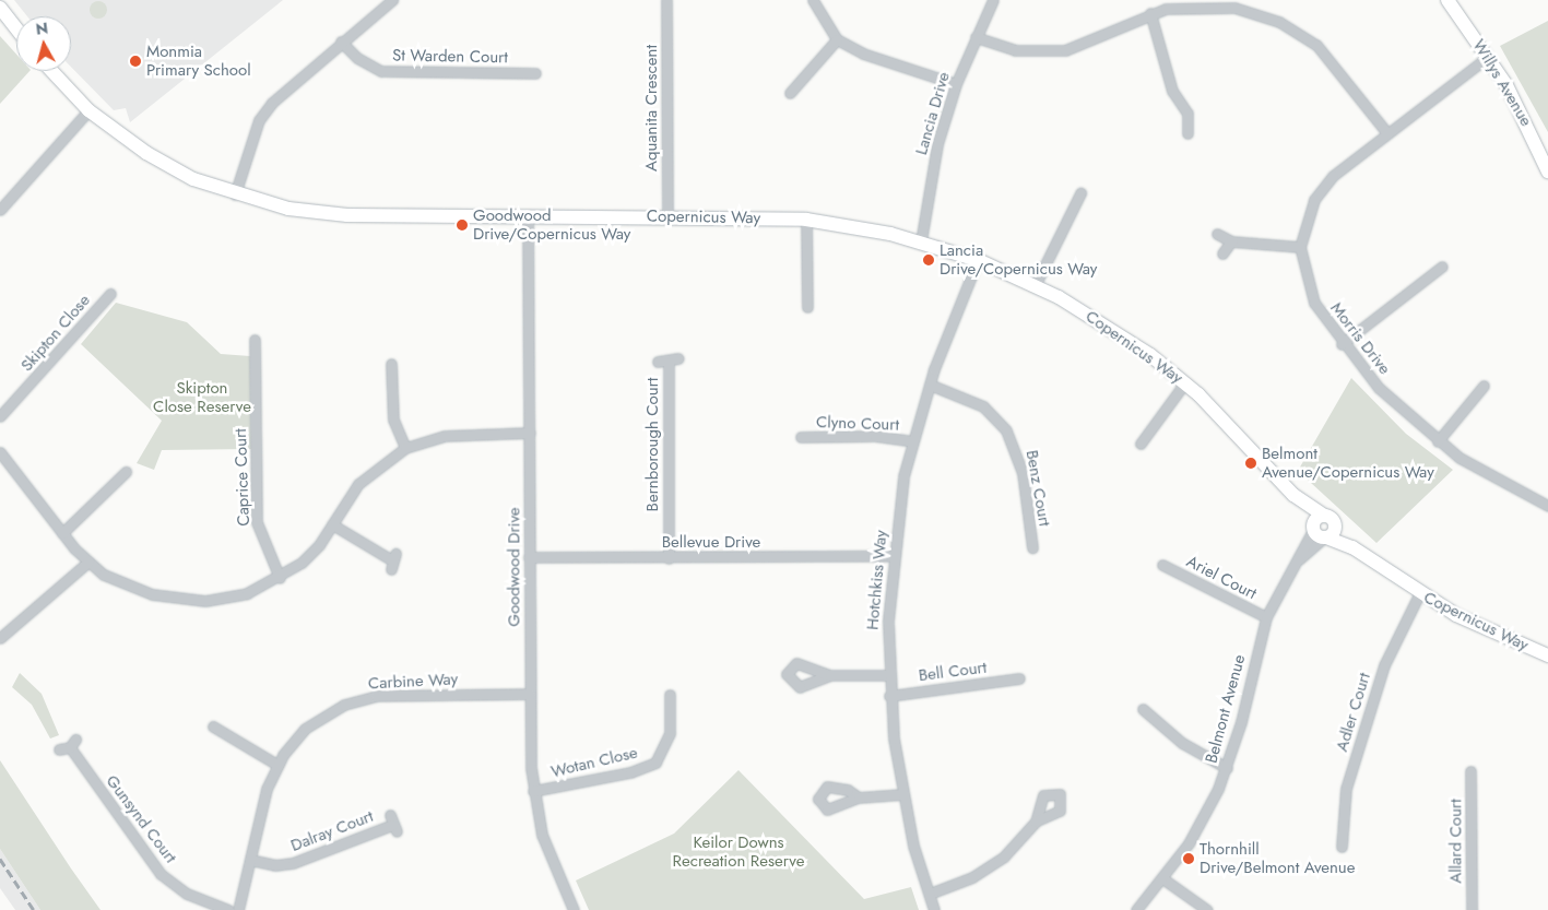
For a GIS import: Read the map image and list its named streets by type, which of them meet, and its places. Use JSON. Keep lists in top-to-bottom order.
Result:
{
  "streets": {
    "street": [
      "St Warden Court",
      "Willys Avenue",
      "Aquanita Crescent",
      "Lancia Drive",
      "Copernicus Way",
      "Skipton Close",
      "Morris Drive",
      "Clyno Court",
      "Bernborough Court",
      "Caprice Court",
      "Benz Court",
      "Bellevue Drive",
      "Goodwood Drive",
      "Ariel Court",
      "Hotchkiss Way",
      "Bell Court",
      "Carbine Way",
      "Belmont Avenue",
      "Adler Court",
      "Wotan Close",
      "Gunsynd Court",
      "Dalray Court",
      "Allard Court"
    ]
  },
  "crossings": [
    ["Aquanita Crescent", "Copernicus Way"],
    ["Lancia Drive", "Copernicus Way"],
    ["Copernicus Way", "Goodwood Drive"],
    ["Copernicus Way", "Hotchkiss Way"],
    ["Copernicus Way", "Belmont Avenue"],
    ["Copernicus Way", "Adler Court"],
    ["Clyno Court", "Hotchkiss Way"],
    ["Bernborough Court", "Bellevue Drive"],
    ["Benz Court", "Hotchkiss Way"],
    ["Bellevue Drive", "Goodwood Drive"],
    ["Bellevue Drive", "Hotchkiss Way"],
    ["Goodwood Drive", "Carbine Way"],
    ["Goodwood Drive", "Wotan Close"],
    ["Ariel Court", "Belmont Avenue"],
    ["Hotchkiss Way", "Bell Court"],
    ["Carbine Way", "Dalray Court"]
  ],
  "parks": ["Skipton Close Reserve", "Keilor Downs Recreation Reserve"],
  "places": [
    "Monmia Primary School",
    "Goodwood Drive/Copernicus Way",
    "Lancia Drive/Copernicus Way",
    "Belmont Avenue/Copernicus Way",
    "Thornhill Drive/Belmont Avenue"
  ],
  "north": "top"
}
